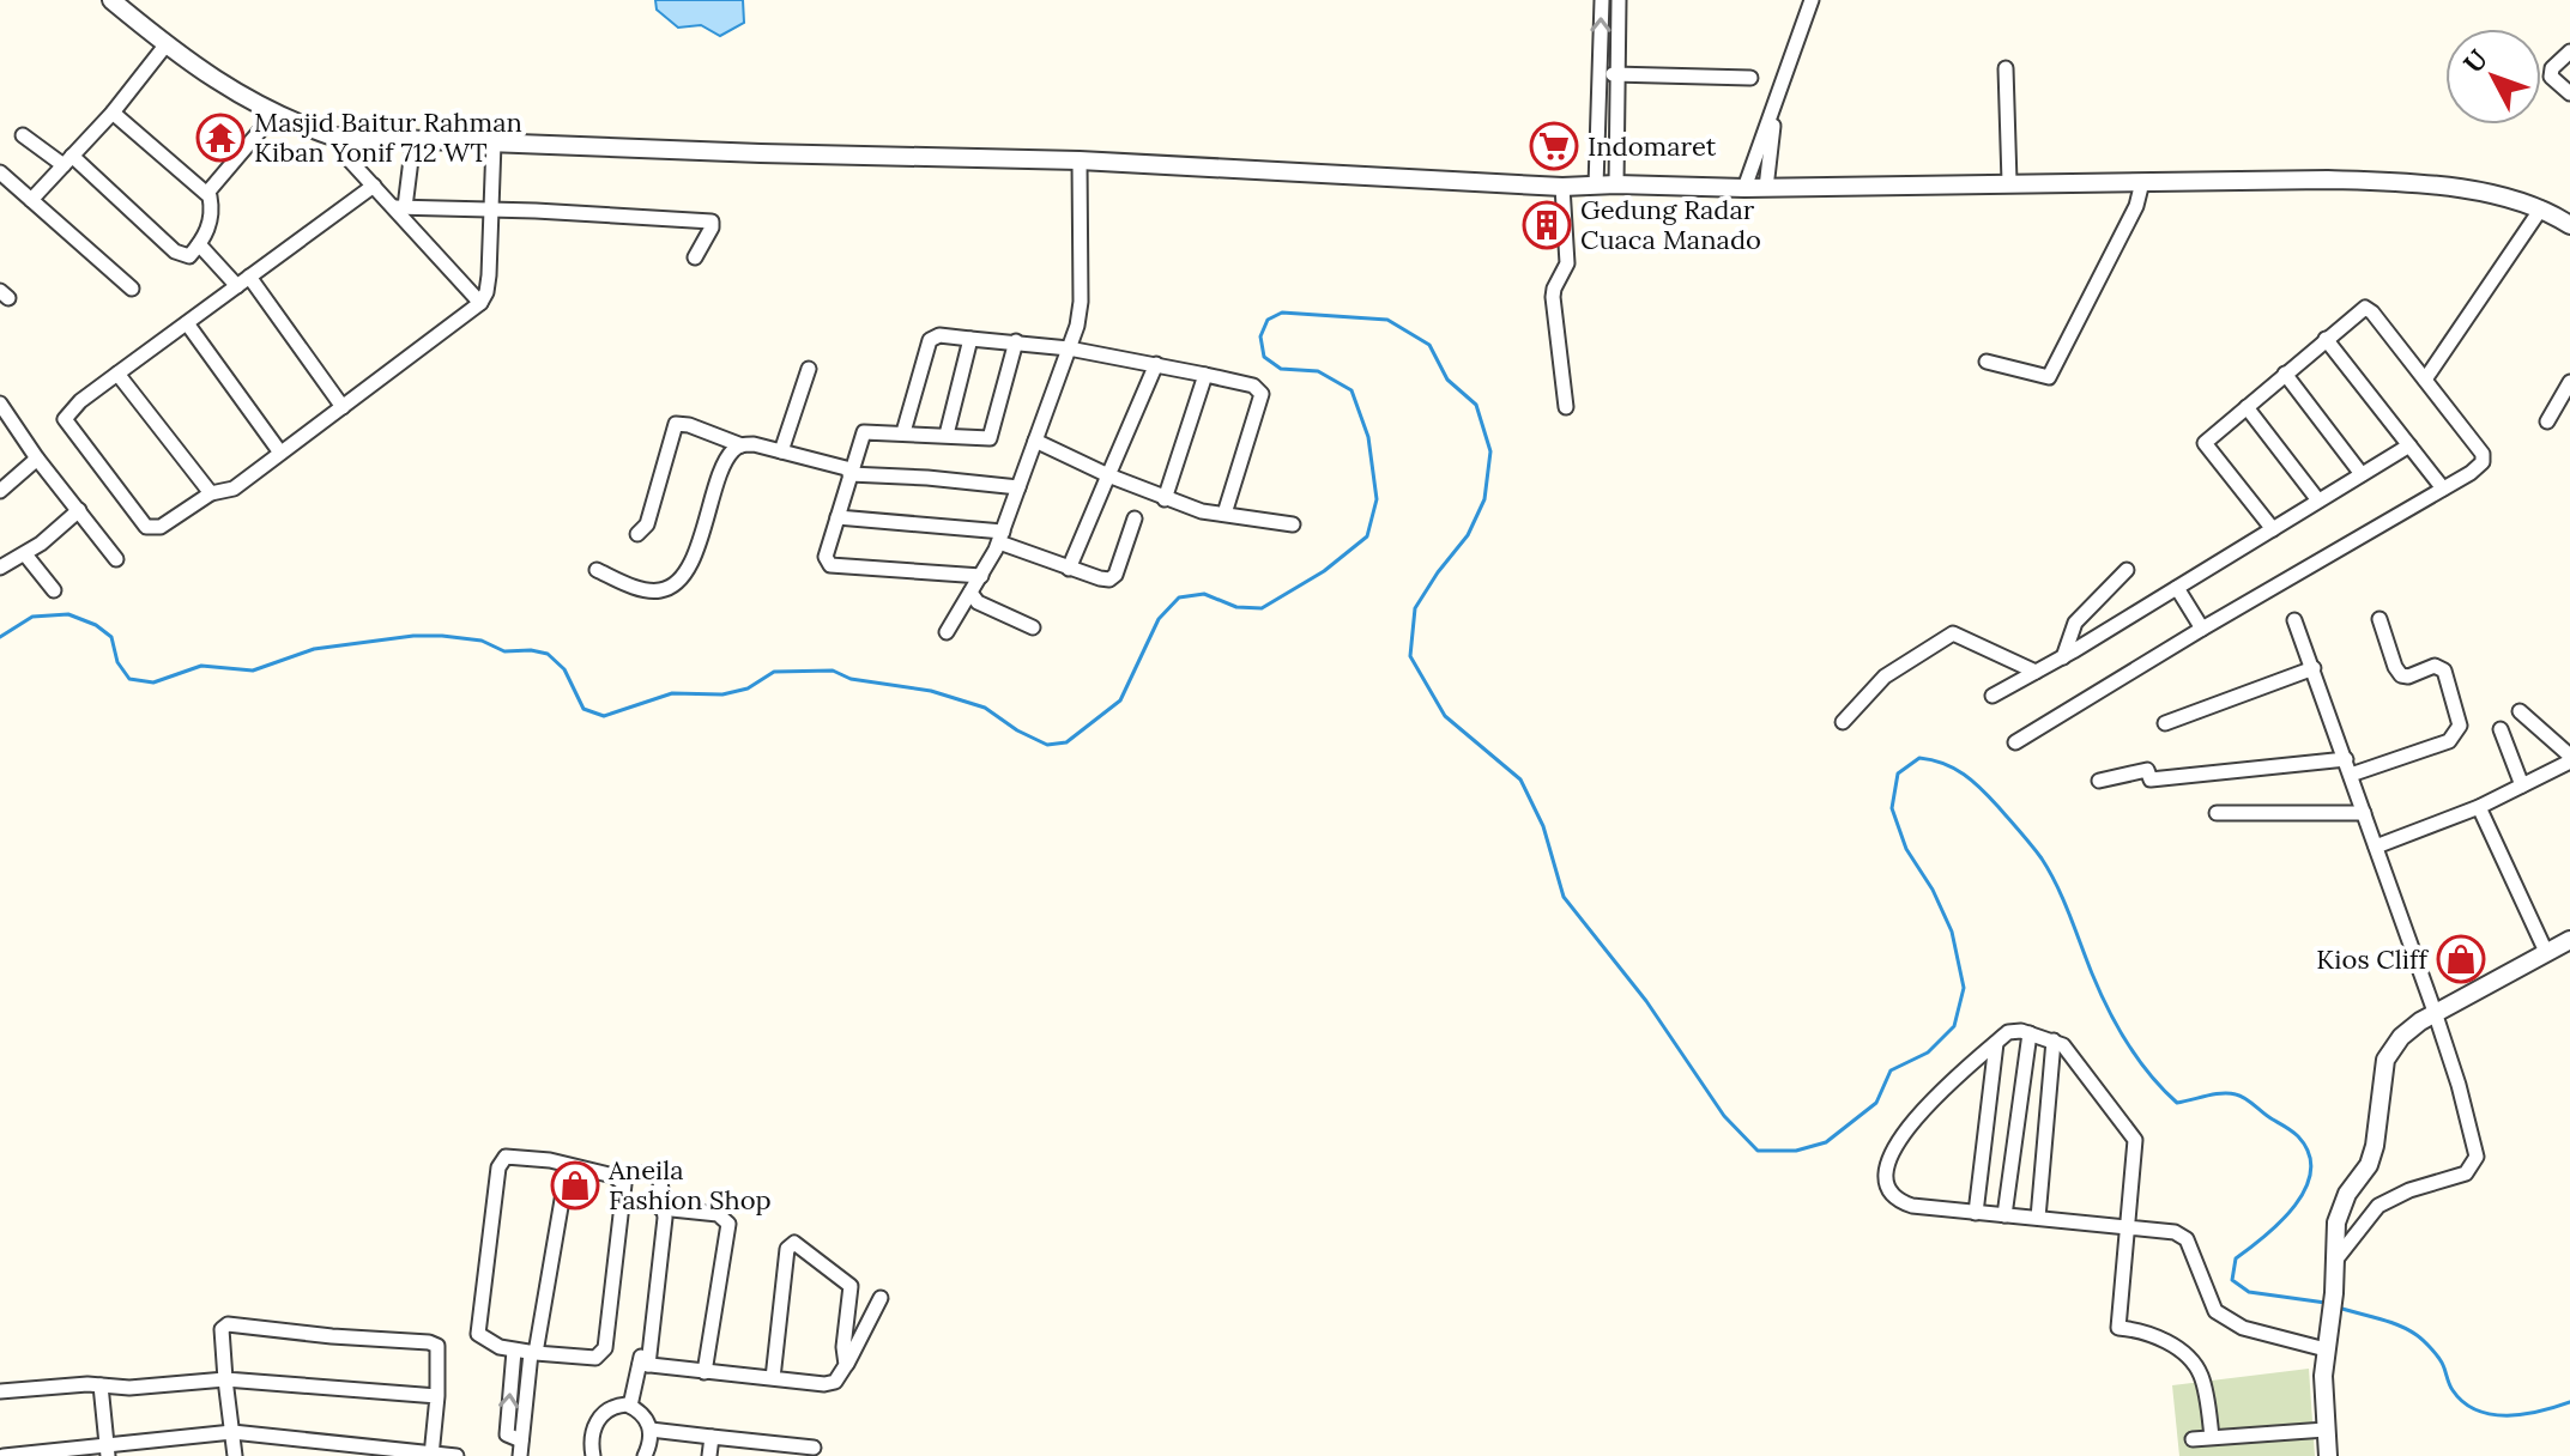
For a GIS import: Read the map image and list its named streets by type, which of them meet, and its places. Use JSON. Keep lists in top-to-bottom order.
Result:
{
  "places": {
    "temple": ["Masjid Baitur Rahman Kiban Yonif 712 WT"],
    "supermarket": ["Indomaret"],
    "building": ["Gedung Radar Cuaca Manado"],
    "shop": ["Kios Cliff", "Aneila Fashion Shop"]
  },
  "north": "top left"
}
